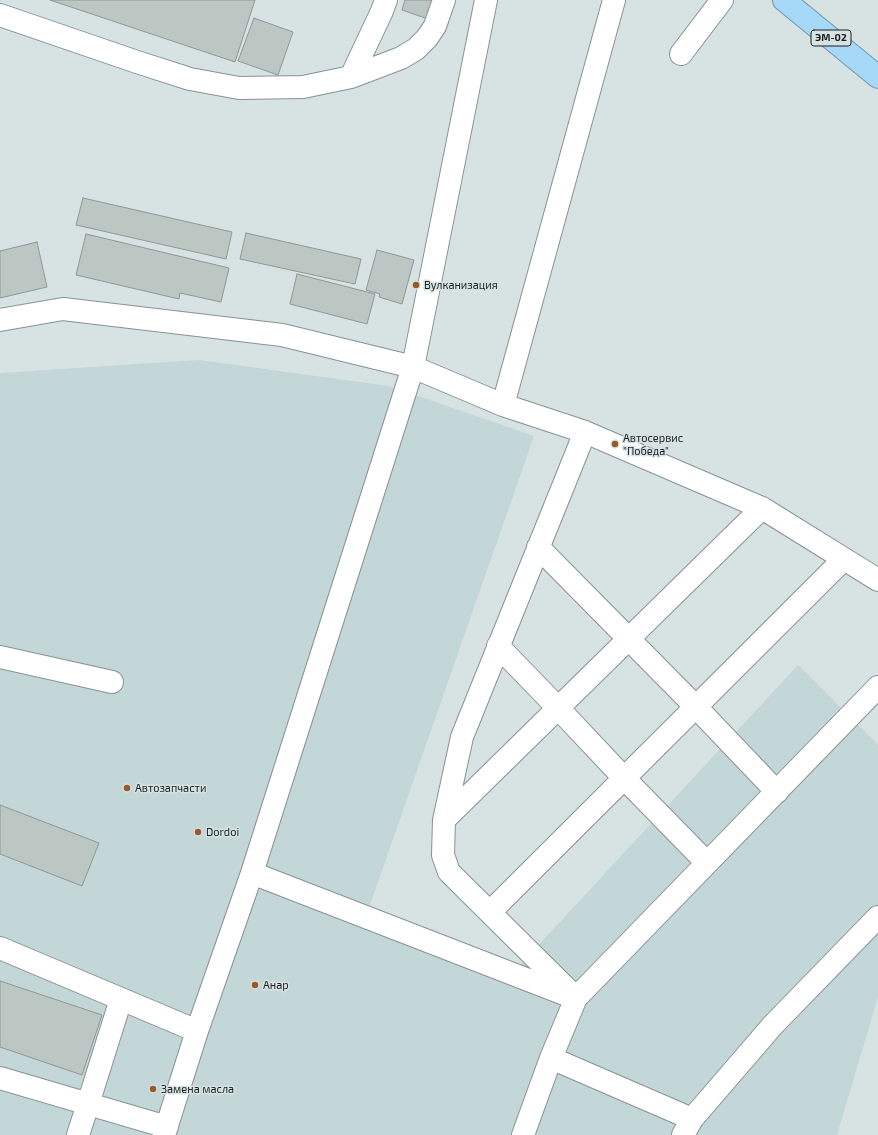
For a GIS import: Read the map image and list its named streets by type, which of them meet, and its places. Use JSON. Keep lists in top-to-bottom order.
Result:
{
  "streets": {
    "highway": ["ЭМ-02"]
  },
  "places": [
    "Вулканизация",
    "Автосервис \"Победа\"",
    "Автозапчасти",
    "Dordoi",
    "Анар",
    "Замена масла"
  ]
}
